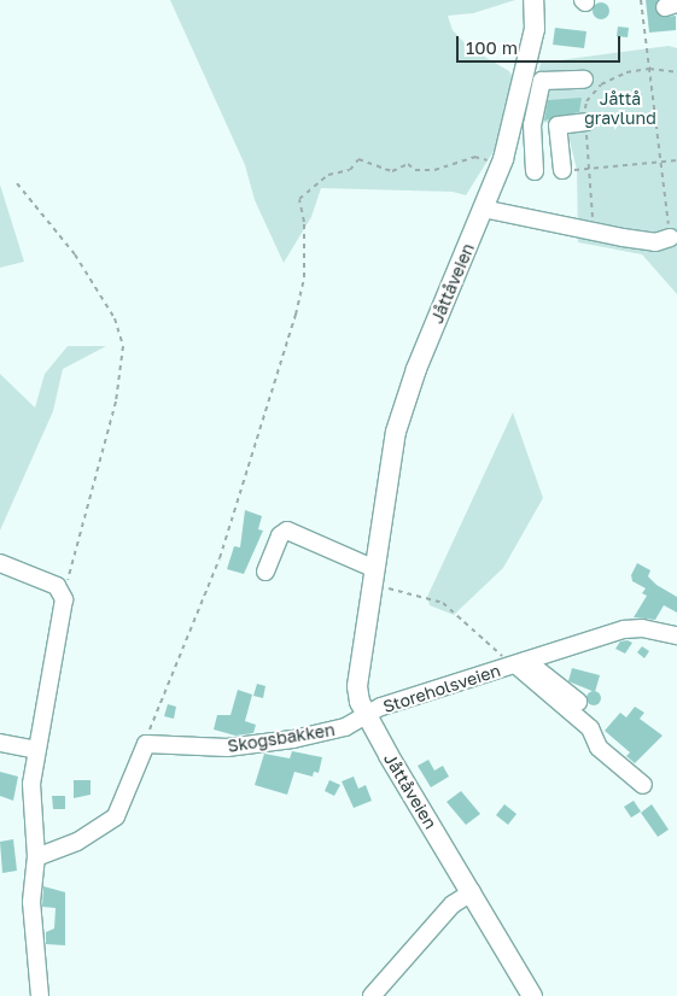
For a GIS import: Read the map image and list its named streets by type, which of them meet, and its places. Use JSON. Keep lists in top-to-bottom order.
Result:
{
  "streets": {
    "main road": ["Jåttåveien"],
    "street": ["Storeholsveien", "Skogsbakken"]
  },
  "crossings": [
    ["Jåttåveien", "Storeholsveien"],
    ["Jåttåveien", "Skogsbakken"],
    ["Storeholsveien", "Skogsbakken"]
  ],
  "parks": ["Jåttå gravlund"],
  "scale_bar": "100 m"
}
